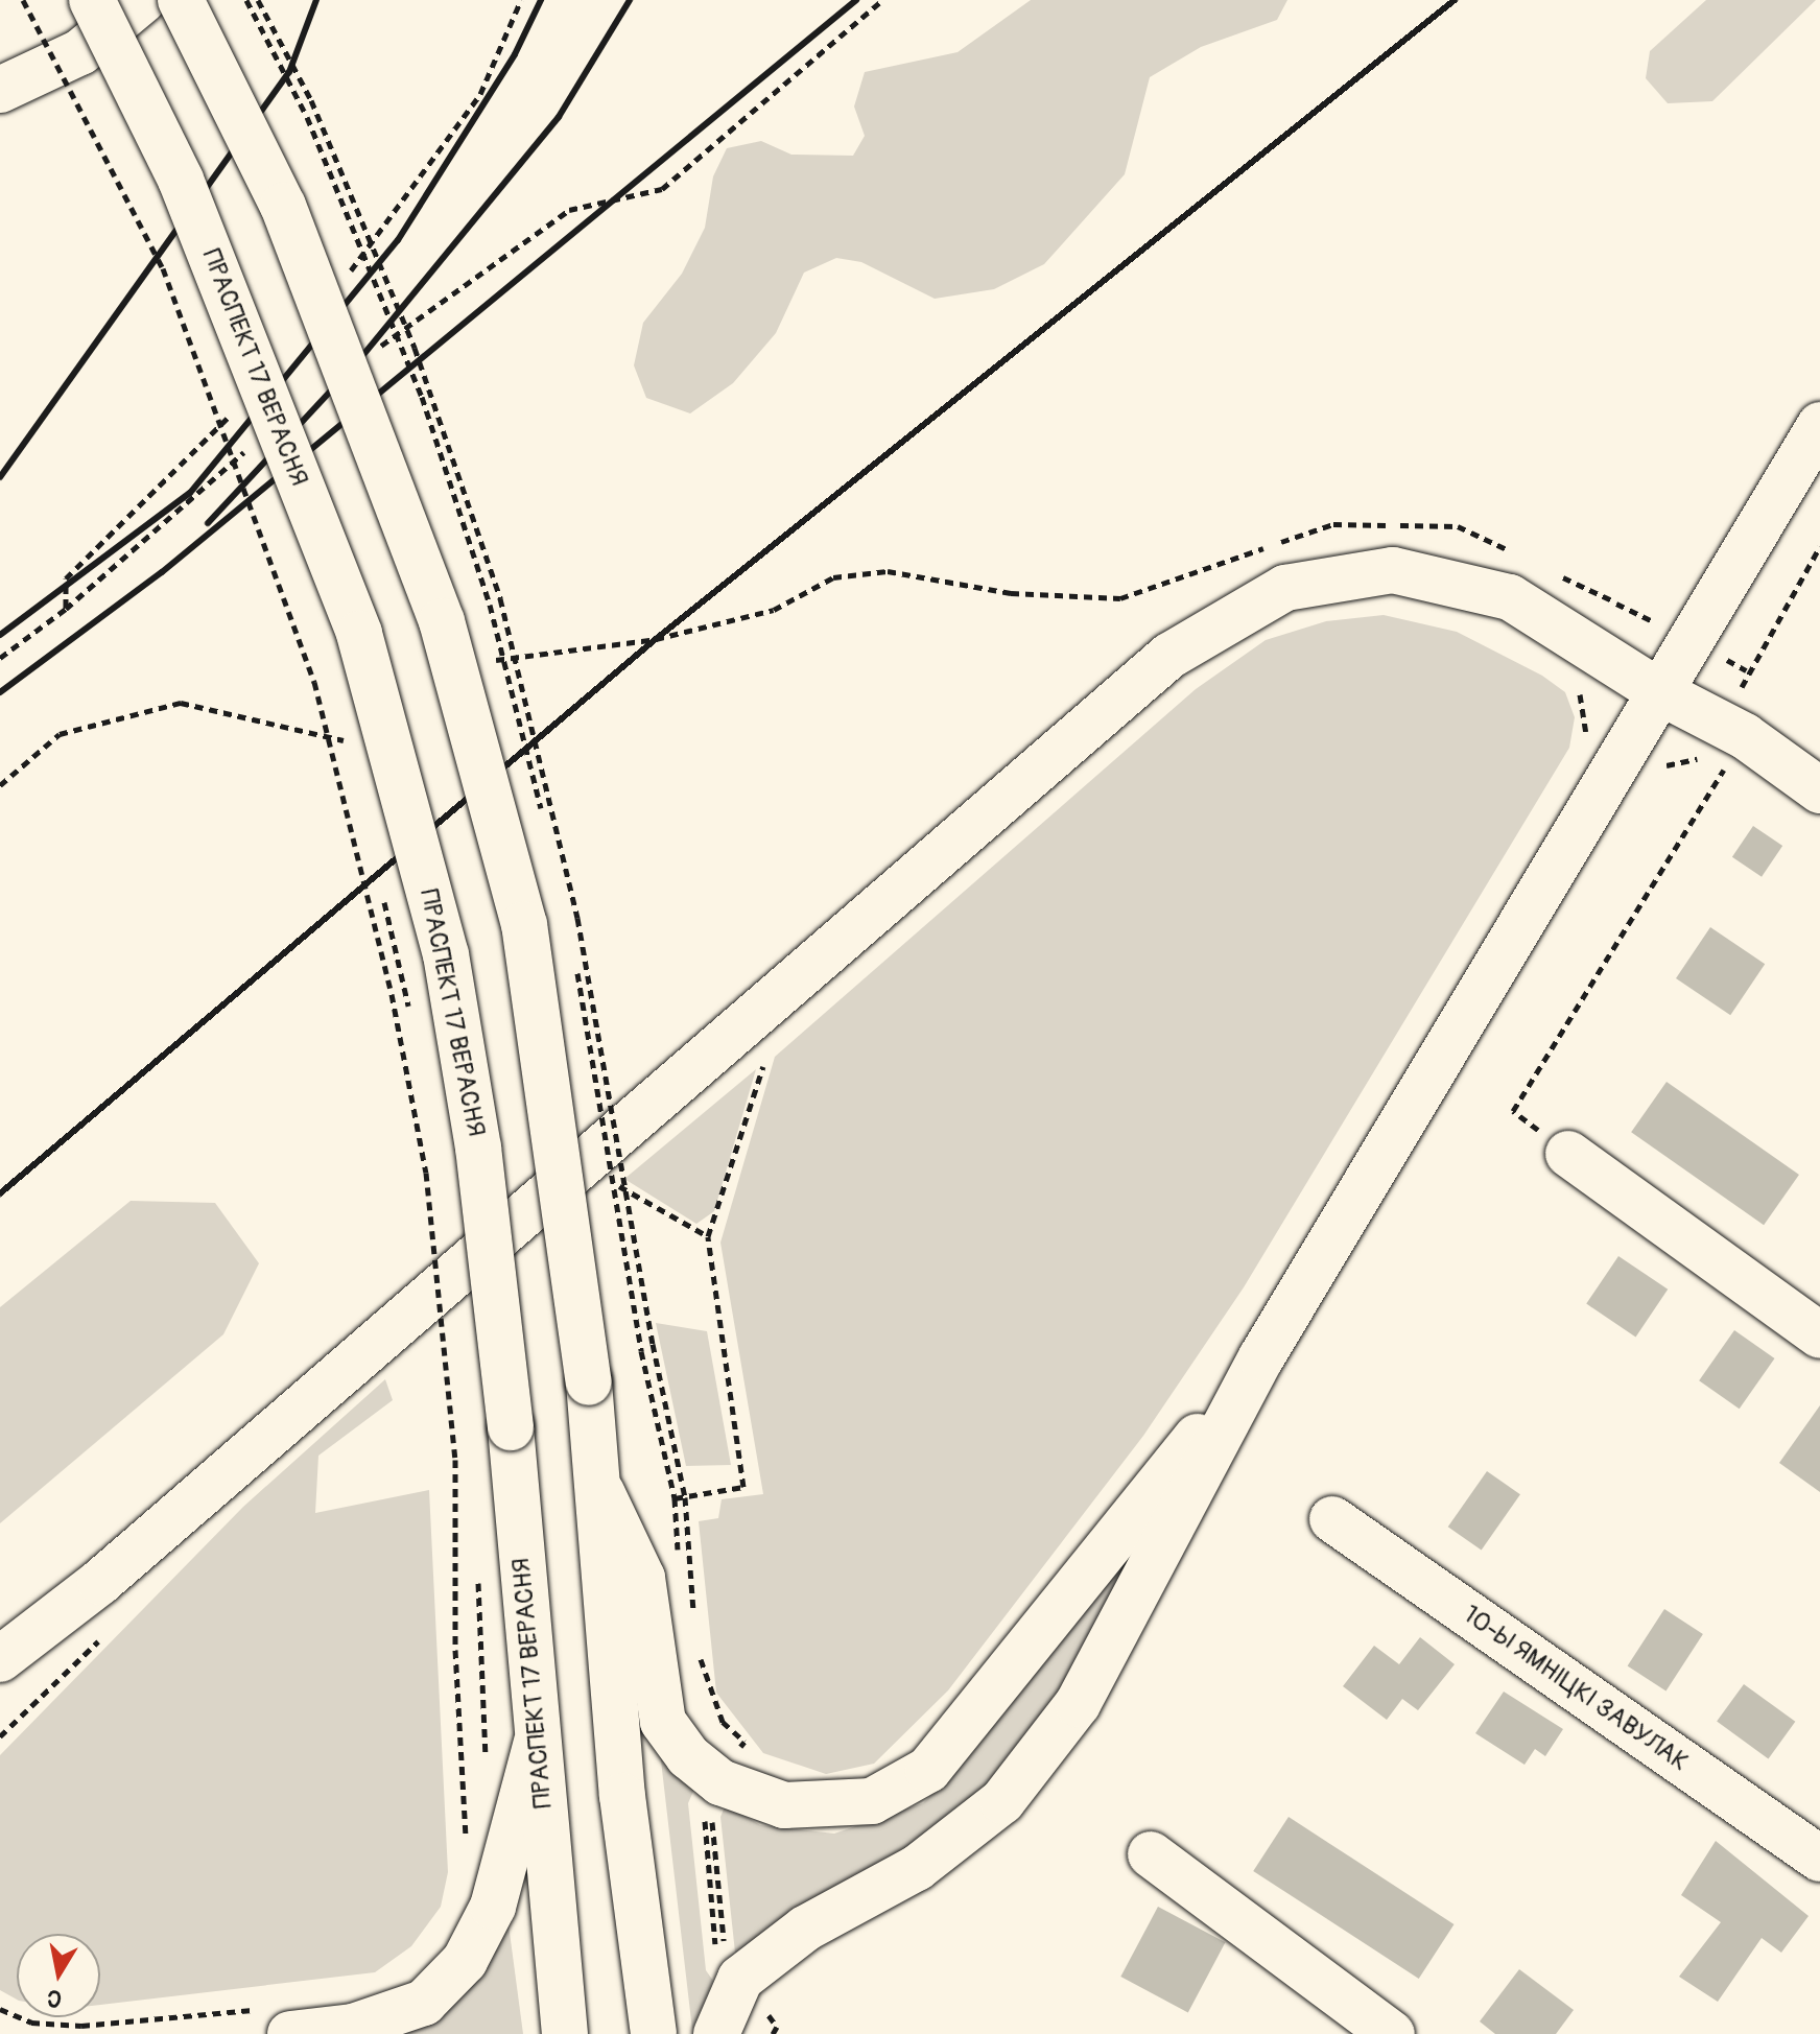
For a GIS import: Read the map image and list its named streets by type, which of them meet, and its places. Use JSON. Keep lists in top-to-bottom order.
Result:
{
  "streets": {
    "main road": ["ПРАСПЕКТ 17 ВЕРАСНЯ", "10-Ы ЯМНІЦКІ ЗАВУЛАК"]
  },
  "north": "bottom"
}
